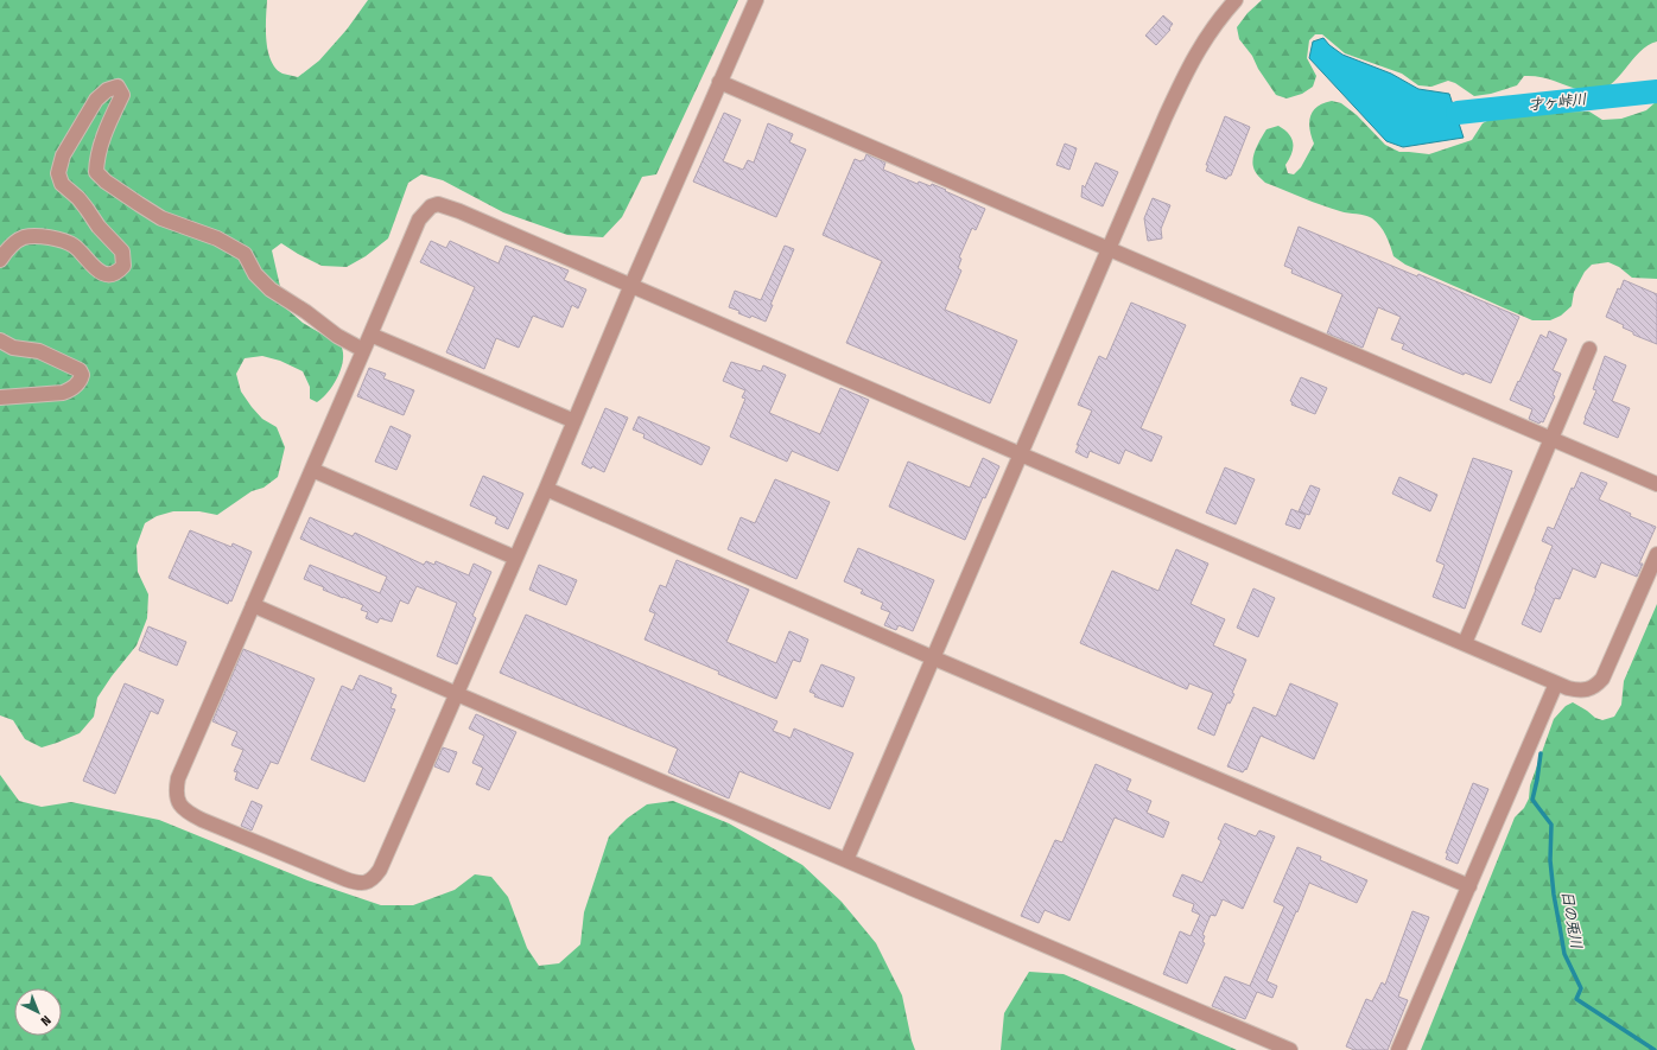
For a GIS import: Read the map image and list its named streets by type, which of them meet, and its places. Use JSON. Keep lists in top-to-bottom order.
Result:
{
  "water": ["才ヶ峠川", "日の兎川"],
  "north": "bottom right"
}
